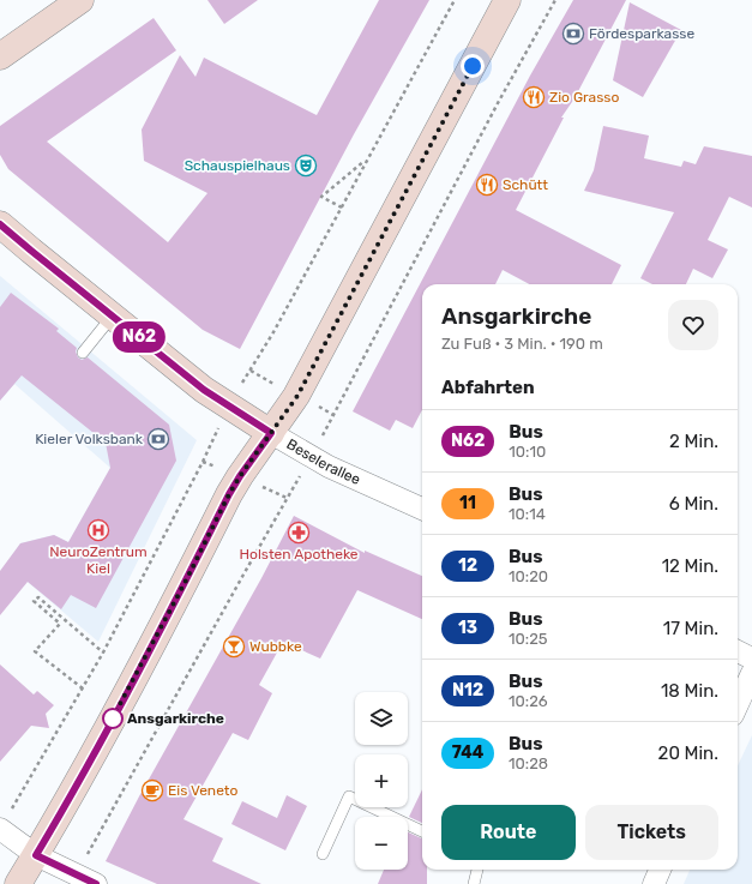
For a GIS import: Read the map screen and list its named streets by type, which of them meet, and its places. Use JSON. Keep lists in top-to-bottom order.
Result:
{
  "streets": {
    "main road": ["Beselerallee"]
  },
  "places": {
    "bank": ["Fördesparkasse", "Kieler Volksbank"],
    "restaurant": ["Zio Grasso", "Schütt"],
    "theatre": ["Schauspielhaus"],
    "hospital": ["NeuroZentrum Kiel"],
    "pharmacy": ["Holsten Apotheke"],
    "bar": ["Wubbke"],
    "other": ["Ansgarkirche"],
    "cafe": ["Eis Veneto"]
  },
  "lines": ["bus line N62"],
  "page": {
    "on_map": "N62",
    "heading": [
      ["Ansgarkirche", "Zu Fuß · 3 Min. · 190 m"],
      "Abfahrten"
    ],
    "list": [
      {
        "mark": "N62",
        "name": "Bus",
        "note": "10:10",
        "value": "2 Min."
      },
      {
        "mark": "11",
        "name": "Bus",
        "note": "10:14",
        "value": "6 Min."
      },
      {
        "mark": "12",
        "name": "Bus",
        "note": "10:20",
        "value": "12 Min."
      },
      {
        "mark": "13",
        "name": "Bus",
        "note": "10:25",
        "value": "17 Min."
      },
      {
        "mark": "N12",
        "name": "Bus",
        "note": "10:26",
        "value": "18 Min."
      },
      {
        "mark": "744",
        "name": "Bus",
        "note": "10:28",
        "value": "20 Min."
      }
    ],
    "map_buttons": ["+", "−"],
    "buttons": ["Route", "Tickets"]
  }
}
